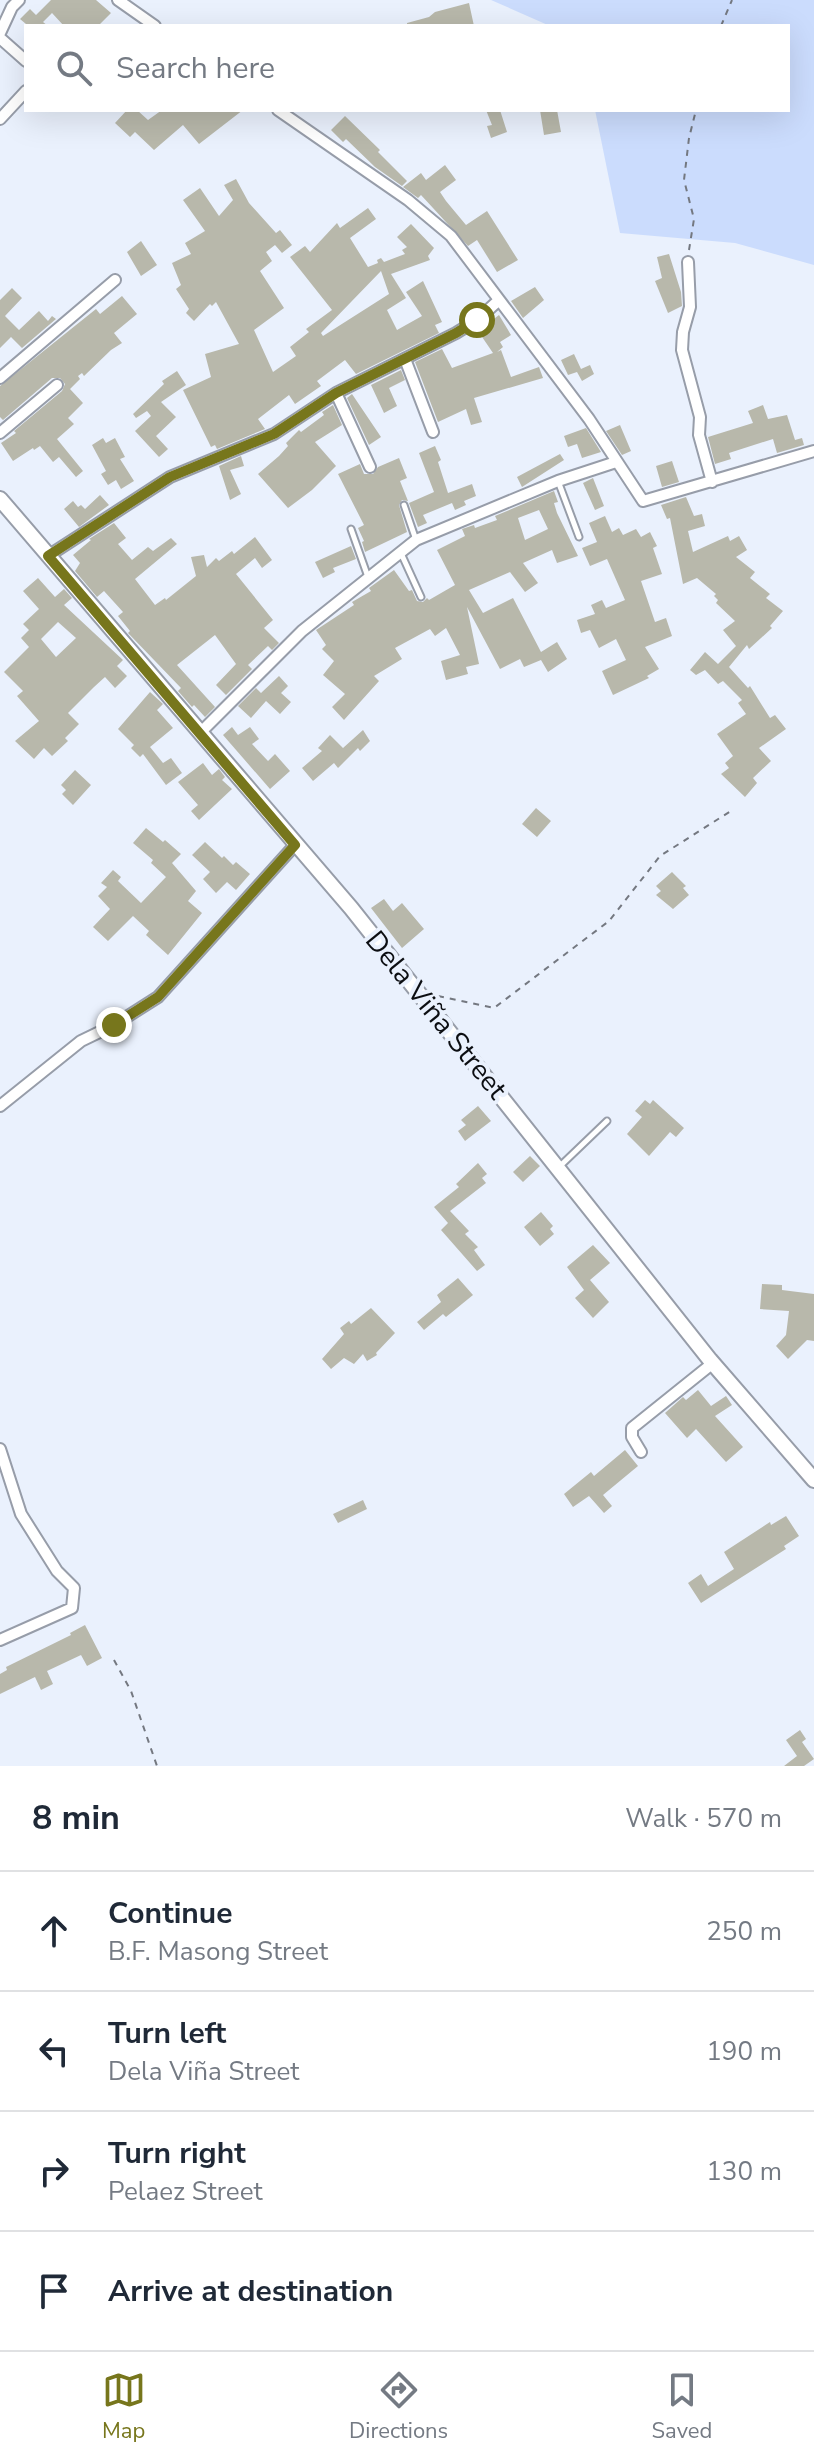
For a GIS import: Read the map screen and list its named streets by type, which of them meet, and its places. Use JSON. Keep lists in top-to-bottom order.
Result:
{
  "streets": {
    "street": ["Dela Viña Street"]
  },
  "page": {
    "search": "Search here",
    "heading": ["8 min", "Walk · 570 m"],
    "list": [
      ["Continue", "B.F. Masong Street", "250 m"],
      ["Turn left", "Dela Viña Street", "190 m"],
      ["Turn right", "Pelaez Street", "130 m"],
      "Arrive at destination"
    ],
    "nav": ["Map", "Directions", "Saved"]
  }
}
